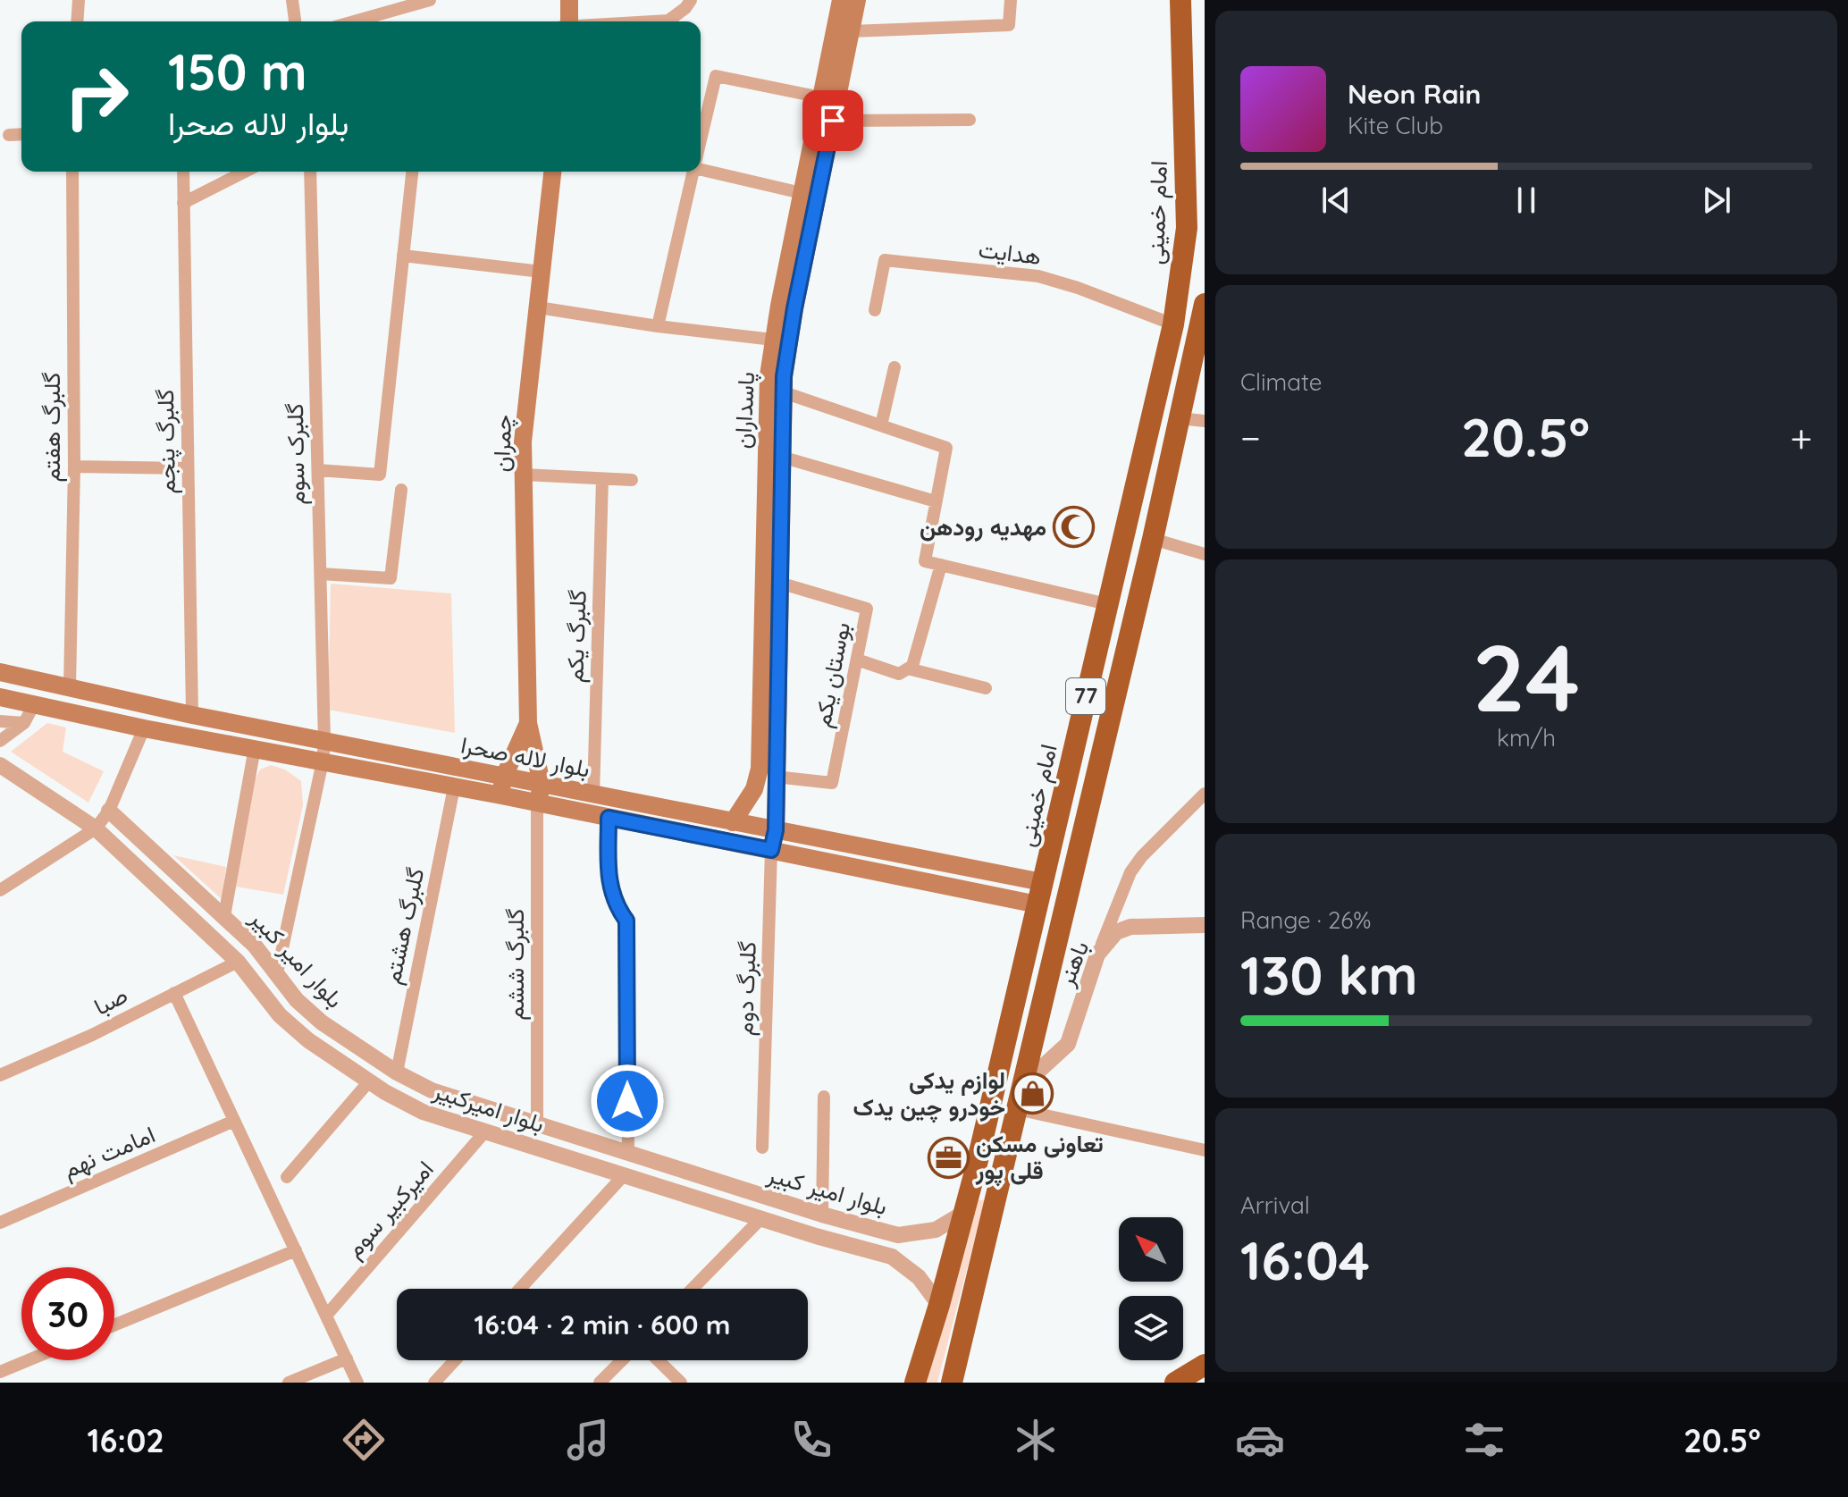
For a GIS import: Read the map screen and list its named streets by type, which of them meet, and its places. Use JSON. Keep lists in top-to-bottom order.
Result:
{
  "streets": {
    "highway": ["امام خمینی", "77"],
    "main road": ["پاسداران", "چمران", "بلوار لاله صحرا"],
    "street": [
      "هدایت",
      "گلبرگ هفتم",
      "گلبرگ پنجم",
      "گلبرک سوم",
      "گلبرگ یکم",
      "بوستان یکم",
      "گلبرگ هشتم",
      "بلوار امیر کبیر",
      "باهنر",
      "گلبرگ ششم",
      "گلبرگ دوم",
      "صبا",
      "بلوار امیرکبیر",
      "امامت نهم",
      "امیرکبیر سوم"
    ]
  },
  "crossings": [
    ["امام خمینی", "هدایت"],
    ["امام خمینی", "بلوار لاله صحرا"],
    ["امام خمینی", "بلوار امیر کبیر"],
    ["امام خمینی", "بلوار امیرکبیر"],
    ["پاسداران", "بوستان یکم"],
    ["پاسداران", "بلوار لاله صحرا"],
    ["پاسداران", "گلبرگ دوم"],
    ["گلبرگ هفتم", "بلوار لاله صحرا"],
    ["گلبرگ پنجم", "بلوار لاله صحرا"],
    ["چمران", "بلوار لاله صحرا"],
    ["چمران", "گلبرگ ششم"],
    ["گلبرک سوم", "بلوار لاله صحرا"],
    ["گلبرک سوم", "بلوار امیر کبیر"],
    ["گلبرگ یکم", "بلوار لاله صحرا"],
    ["77", "باهنر"],
    ["بلوار لاله صحرا", "گلبرگ هشتم"],
    ["بلوار لاله صحرا", "گلبرگ ششم"],
    ["بلوار لاله صحرا", "گلبرگ دوم"],
    ["گلبرگ هشتم", "بلوار امیر کبیر"],
    ["بلوار امیر کبیر", "گلبرگ ششم"],
    ["صبا", "بلوار امیرکبیر"],
    ["بلوار امیرکبیر", "امیرکبیر سوم"]
  ],
  "places": {
    "mosque": ["مهدیه رودهن"],
    "shop": ["لوازم یدکی خودرو چین یدک"],
    "office": ["تعاونی مسکن قلی پور"]
  },
  "north": "top left",
  "page": {
    "turn": ["150 m", "بلوار لاله صحرا"],
    "song": ["Neon Rain", "Kite Club"],
    "tile": [
      "Climate",
      ["24", "km/h"],
      ["Range · 26%", "130 km"],
      ["Arrival", "16:04"]
    ],
    "heat": ["−", "20.5°", "+"],
    "limit": "30",
    "trip": "16:04 · 2 min · 600 m",
    "tabs": ["16:02", "20.5°"]
  }
}
